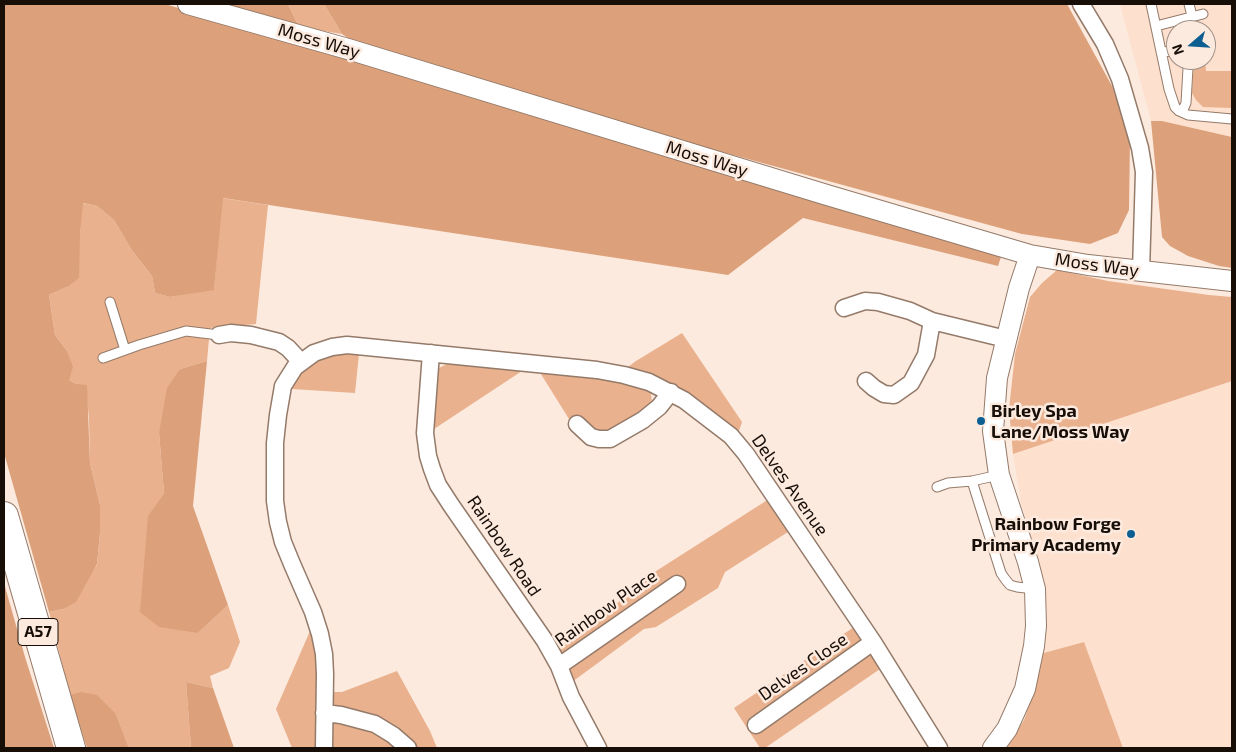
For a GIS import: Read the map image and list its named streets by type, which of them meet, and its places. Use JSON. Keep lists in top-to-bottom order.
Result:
{
  "streets": {
    "highway": ["A57"],
    "street": [
      "Moss Way",
      "Delves Avenue",
      "Rainbow Road",
      "Rainbow Place",
      "Delves Close"
    ]
  },
  "crossings": [
    ["Delves Avenue", "Rainbow Road"],
    ["Delves Avenue", "Delves Close"],
    ["Rainbow Road", "Rainbow Place"]
  ],
  "places": ["Birley Spa Lane/Moss Way", "Rainbow Forge Primary Academy"],
  "north": "left"
}
